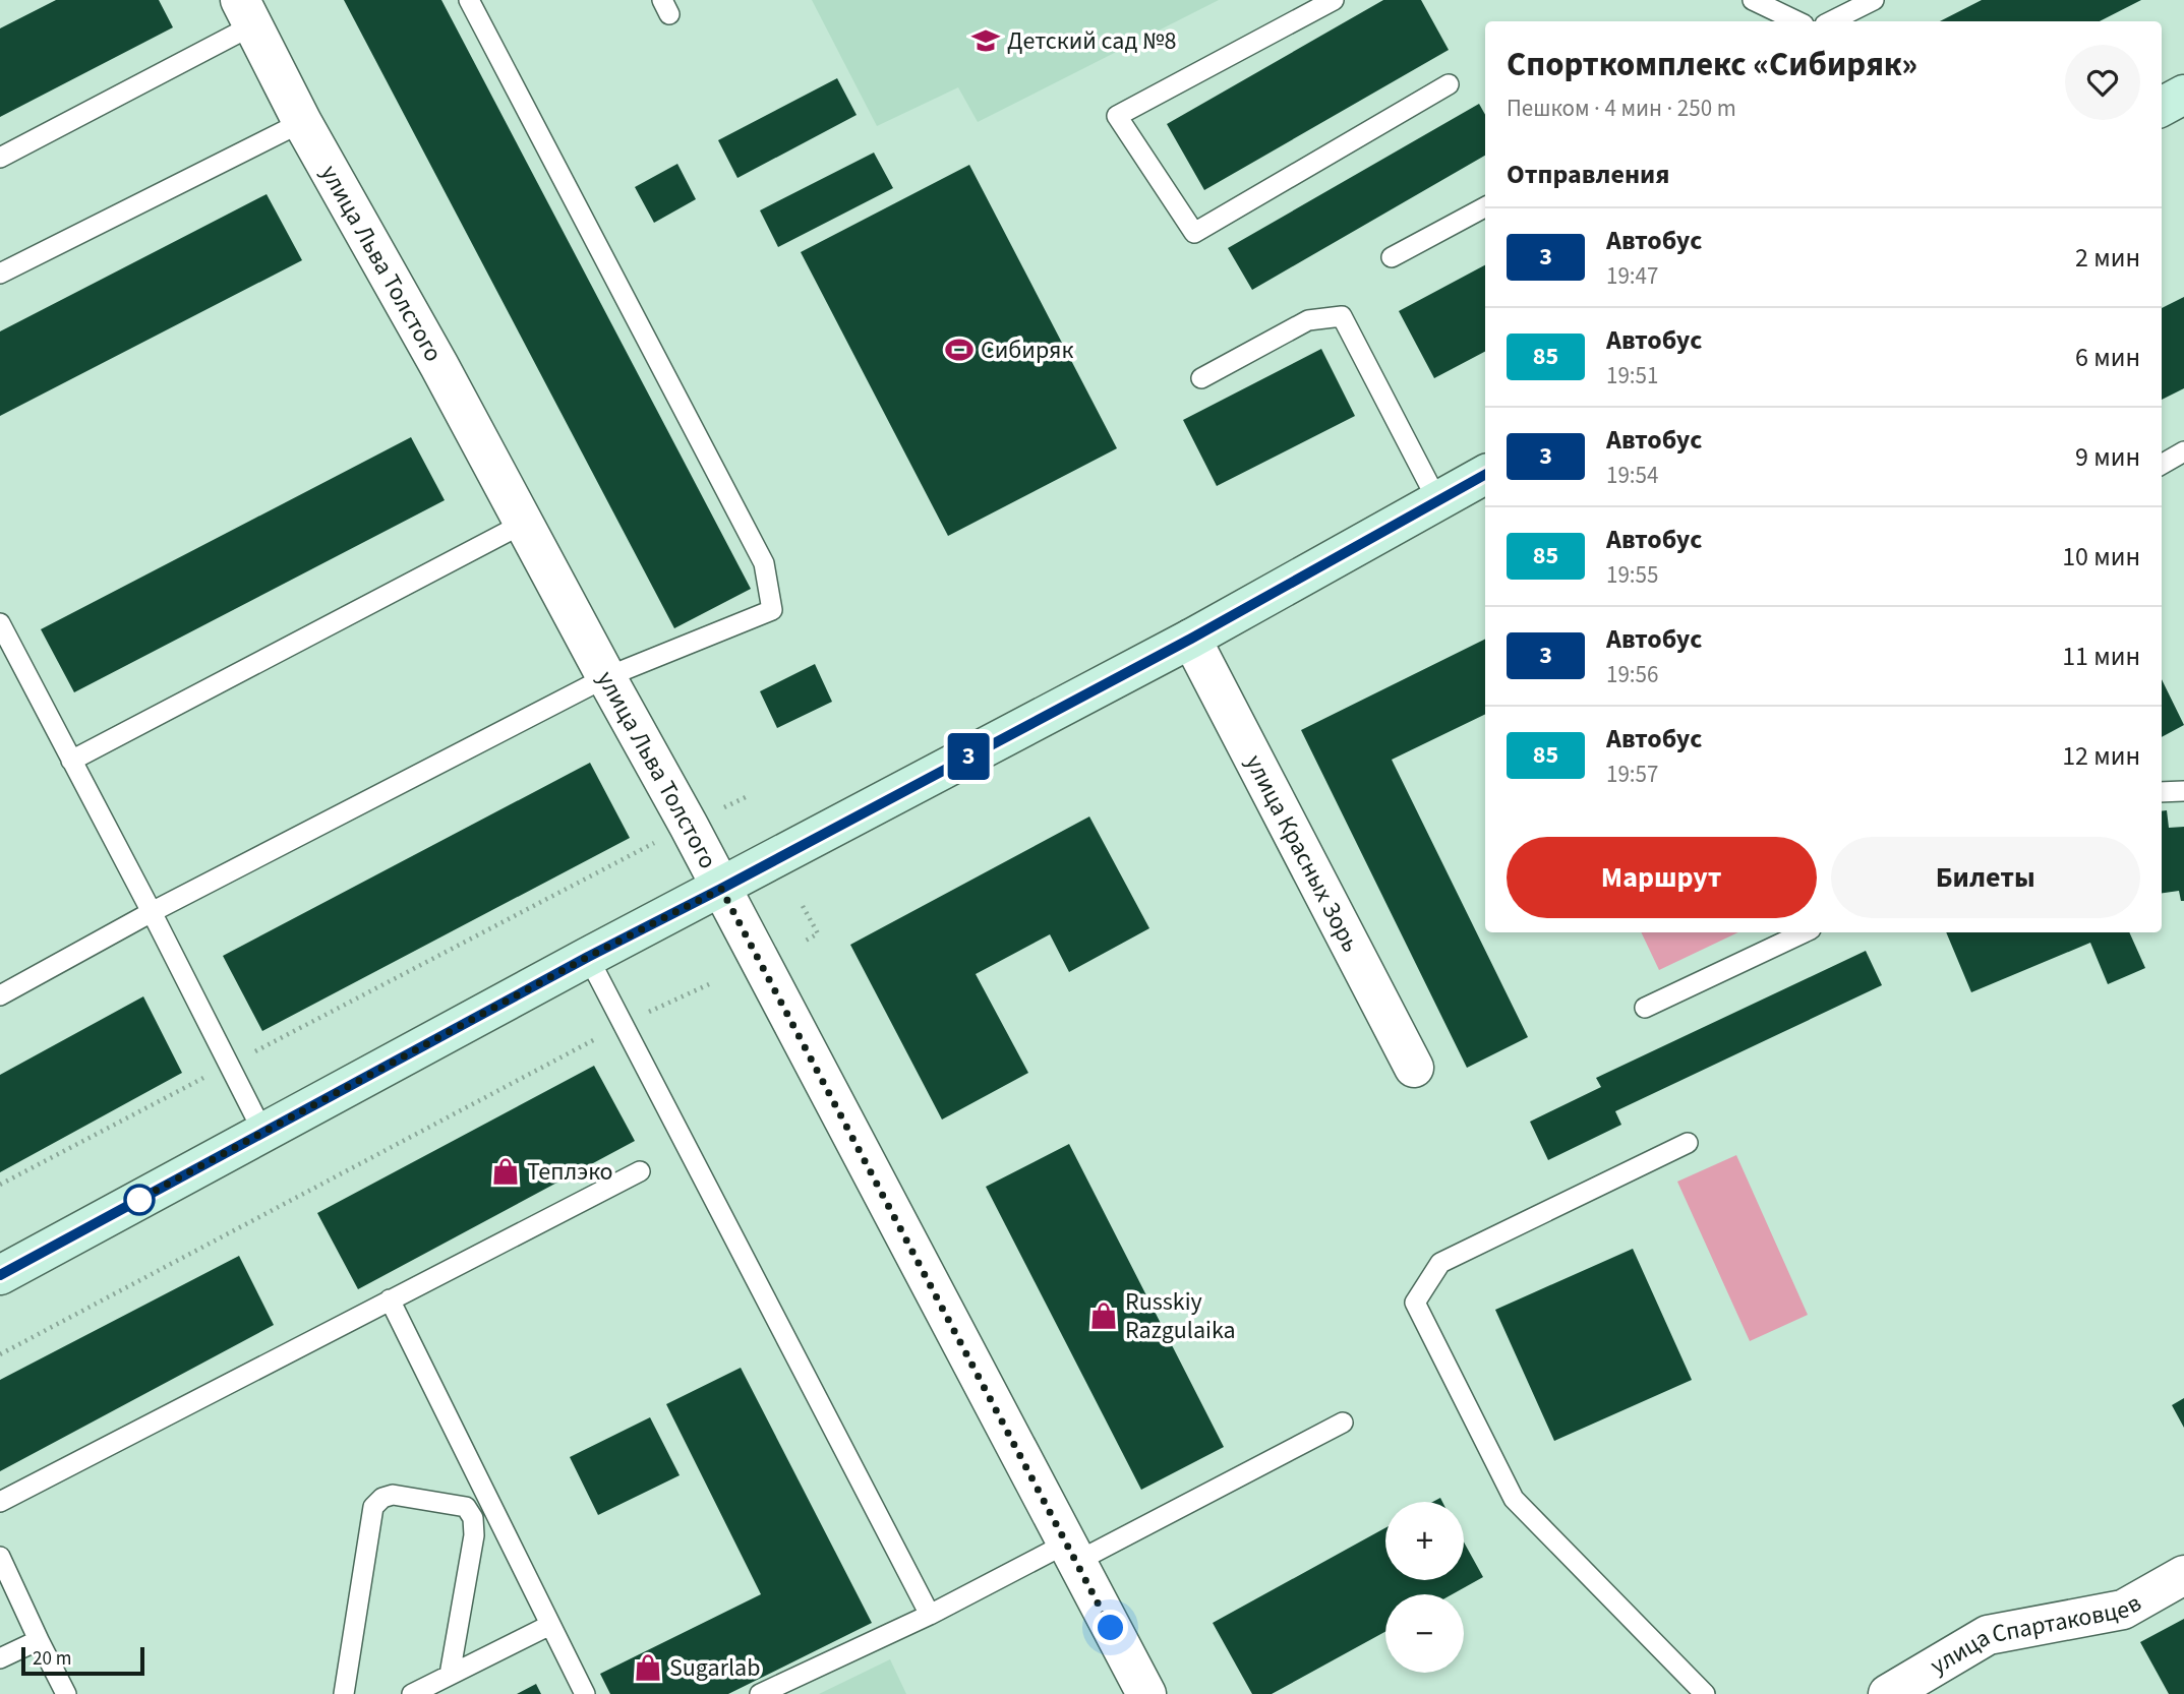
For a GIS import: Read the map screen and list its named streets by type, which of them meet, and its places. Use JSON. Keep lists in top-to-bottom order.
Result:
{
  "streets": {
    "street": ["улица Льва Толстого", "улица Красных Зорь", "улица Спартаковцев"]
  },
  "places": {
    "school or university": ["Детский сад №8"],
    "sports": ["Сибиряк"],
    "shop": ["Теплэко", "Russkiy Razgulaika", "Sugarlab"]
  },
  "lines": ["bus line 3"],
  "scale_bar": "20 m",
  "page": {
    "on_map": "3",
    "heading": [
      ["Спорткомплекс «Сибиряк»", "Пешком · 4 мин · 250 m"],
      "Отправления"
    ],
    "list": [
      {
        "mark": "3",
        "name": "Автобус",
        "note": "19:47",
        "value": "2 мин"
      },
      {
        "mark": "85",
        "name": "Автобус",
        "note": "19:51",
        "value": "6 мин"
      },
      {
        "mark": "3",
        "name": "Автобус",
        "note": "19:54",
        "value": "9 мин"
      },
      {
        "mark": "85",
        "name": "Автобус",
        "note": "19:55",
        "value": "10 мин"
      },
      {
        "mark": "3",
        "name": "Автобус",
        "note": "19:56",
        "value": "11 мин"
      },
      {
        "mark": "85",
        "name": "Автобус",
        "note": "19:57",
        "value": "12 мин"
      }
    ],
    "buttons": ["Маршрут", "Билеты"],
    "map_buttons": ["+", "−"],
    "scale": "20 m"
  }
}
